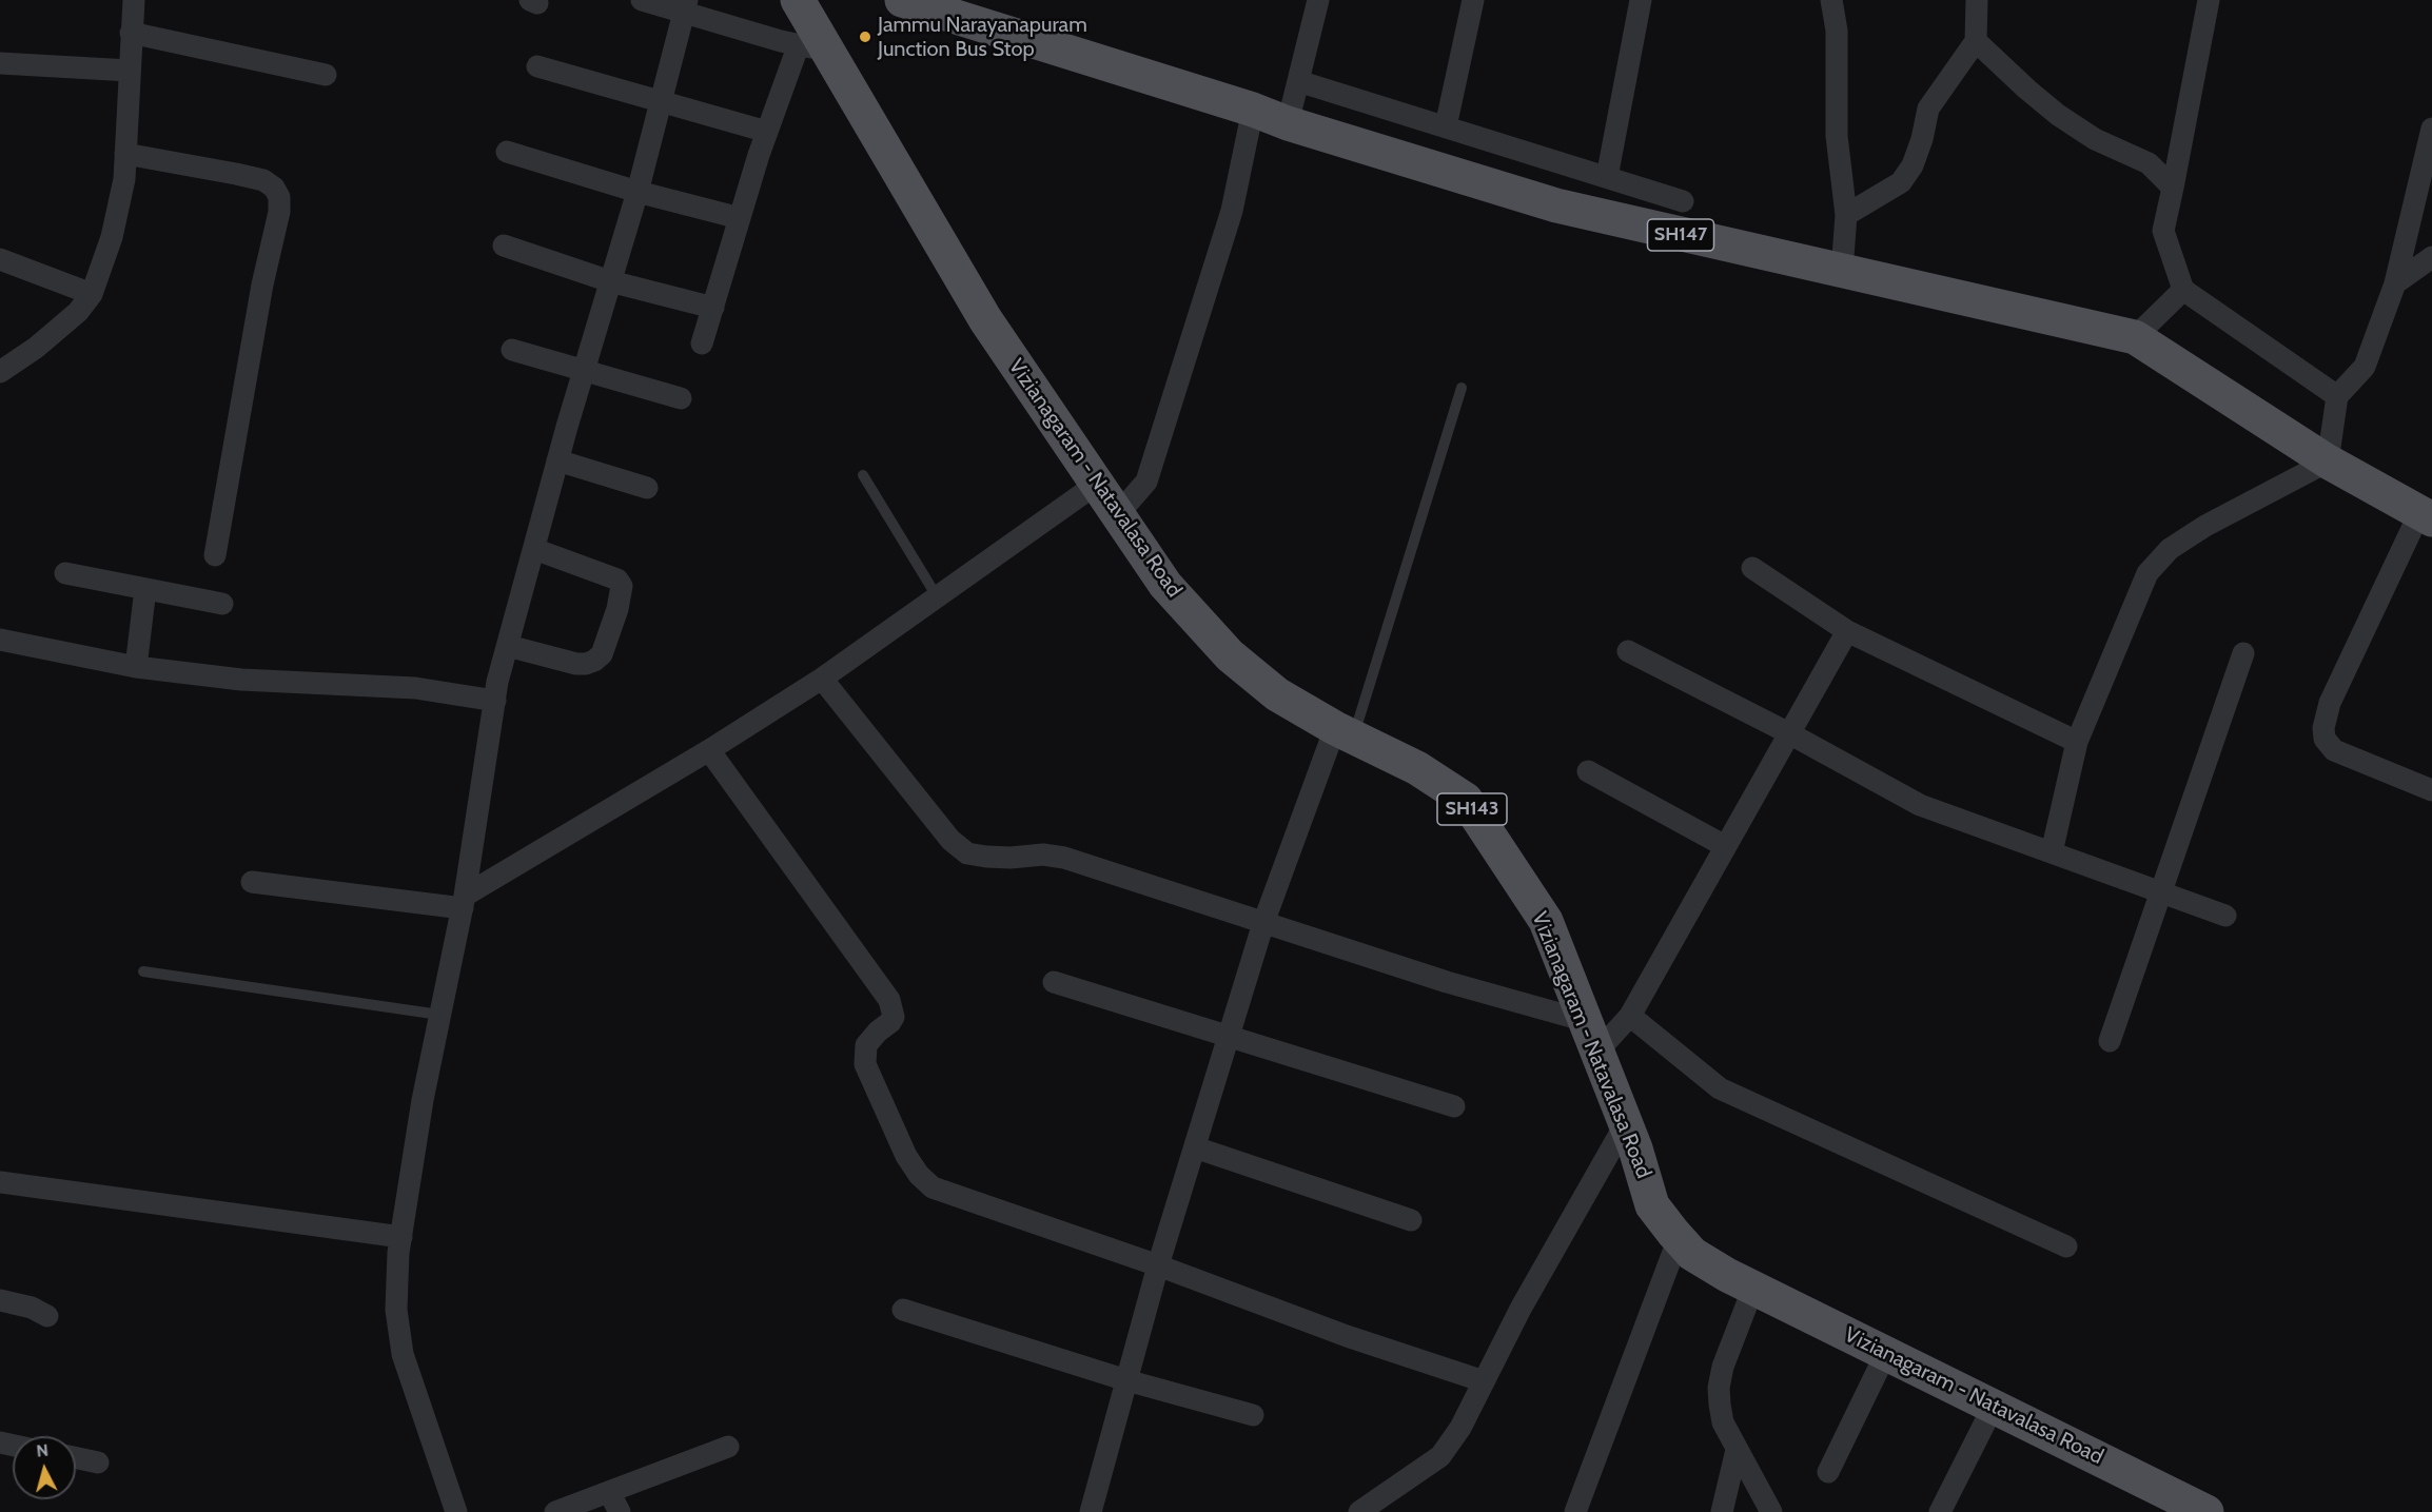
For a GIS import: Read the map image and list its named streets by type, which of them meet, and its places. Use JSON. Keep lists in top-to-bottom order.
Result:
{
  "streets": {
    "main road": ["SH147", "Vizianagaram - Natavalasa Road", "SH143"]
  },
  "places": ["Jammu Narayanapuram Junction Bus Stop"],
  "north": "top"
}
